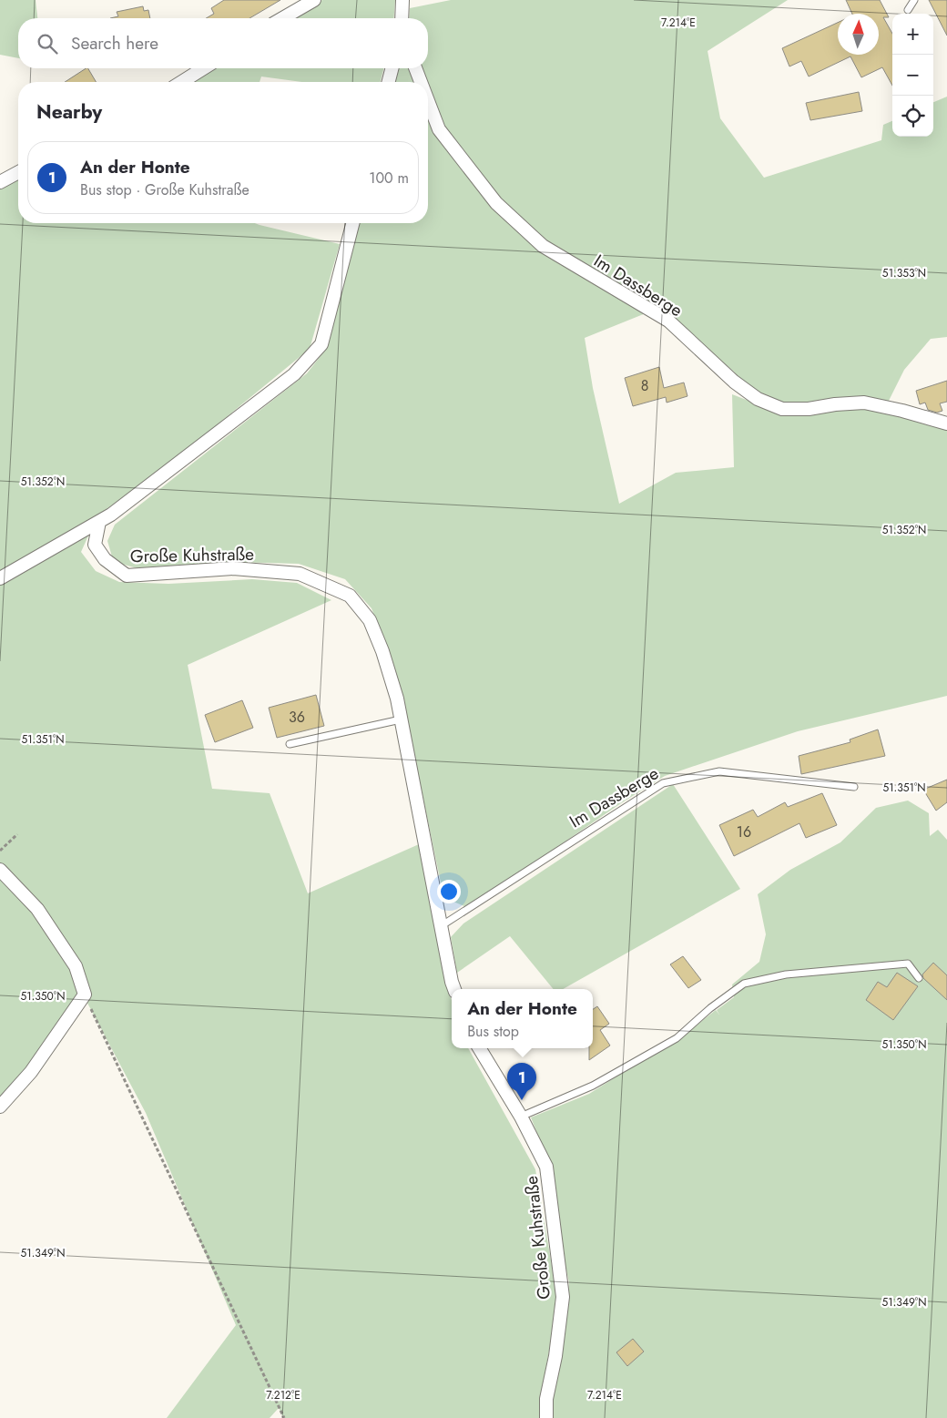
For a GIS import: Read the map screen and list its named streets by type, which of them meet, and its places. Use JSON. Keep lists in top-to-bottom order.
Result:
{
  "streets": {
    "street": ["Im Dassberge", "Große Kuhstraße"]
  },
  "crossings": [
    ["Im Dassberge", "Große Kuhstraße"]
  ],
  "house_numbers": ["8", "36", "16"],
  "north": "top",
  "page": {
    "map_buttons": ["+", "−"],
    "search": "Search here",
    "heading": "Nearby",
    "list": [
      {
        "mark": "1",
        "name": "An der Honte",
        "note": "Bus stop · Große Kuhstraße",
        "value": "100 m"
      }
    ],
    "popup": ["An der Honte", "Bus stop"],
    "pins": "1"
  },
  "coordinates": [
    "7.214°E",
    "51.353°N",
    "51.352°N",
    "51.351°N",
    "51.350°N",
    "51.349°N",
    "7.212°E"
  ]
}
